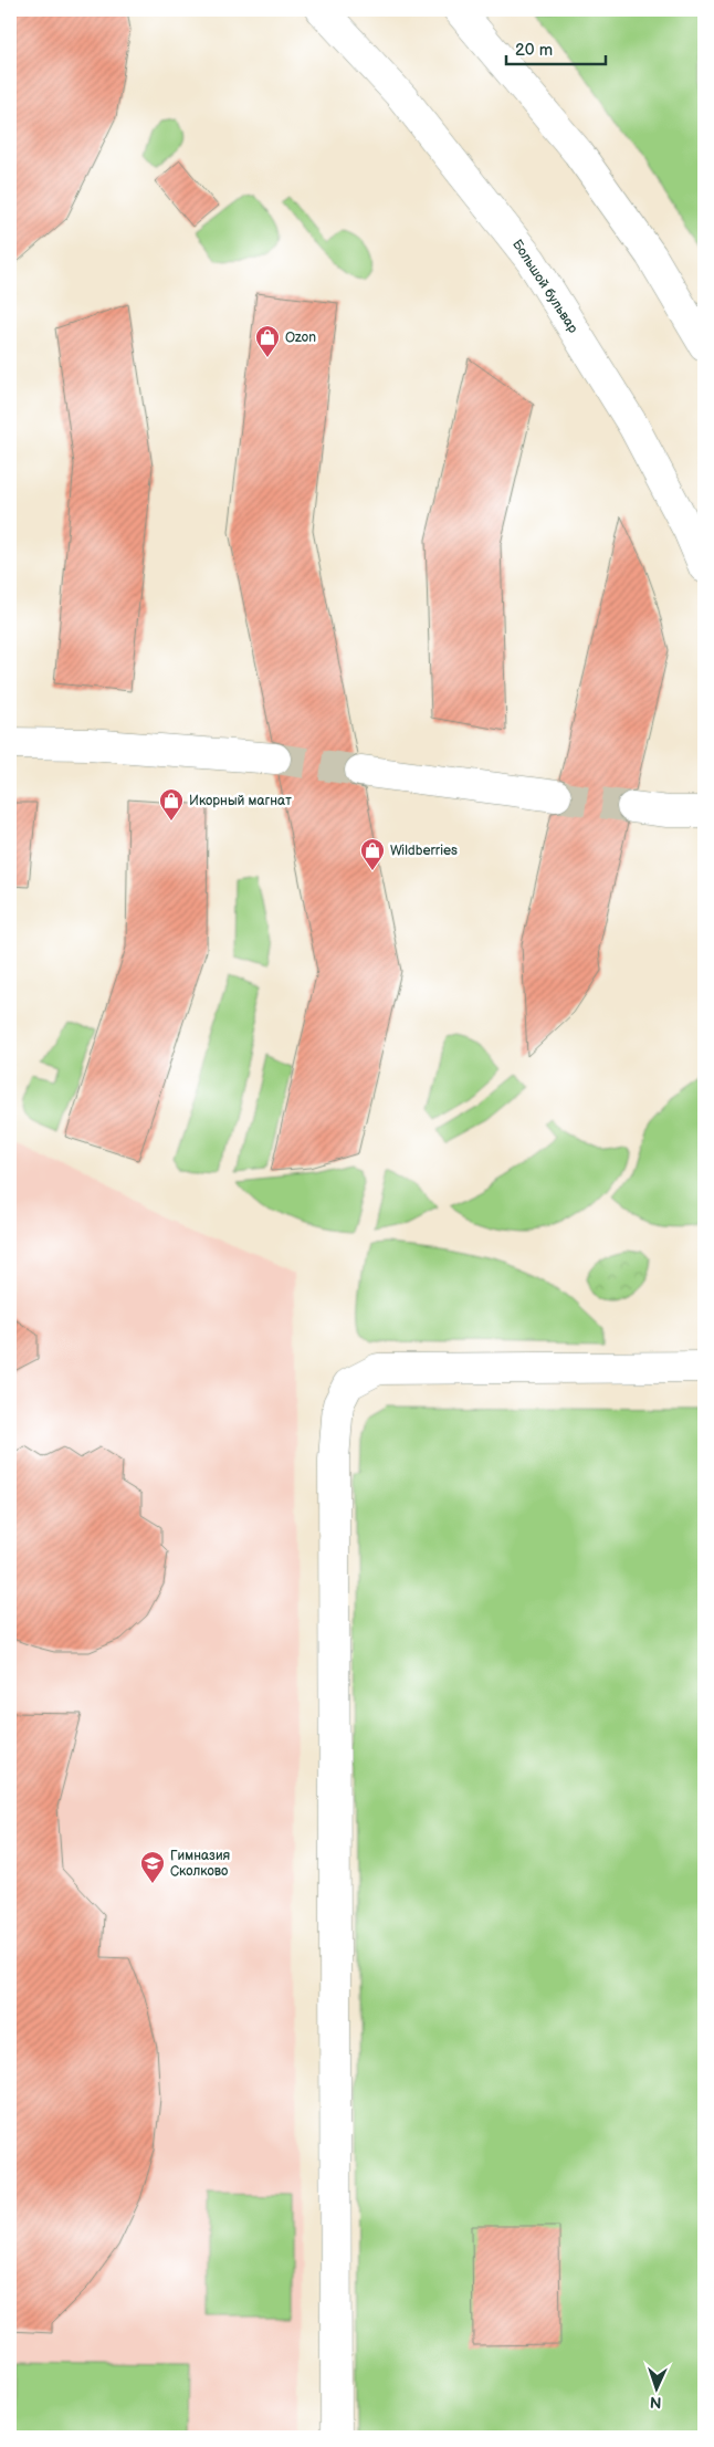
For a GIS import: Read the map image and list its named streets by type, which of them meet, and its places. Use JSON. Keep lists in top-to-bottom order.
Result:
{
  "streets": {
    "street": ["Большой бульвар"]
  },
  "places": {
    "shop": ["Ozon", "Икорный магнат", "Wildberries"],
    "school or university": ["Гимназия Сколково"]
  },
  "scale_bar": "20 m",
  "north": "bottom"
}
